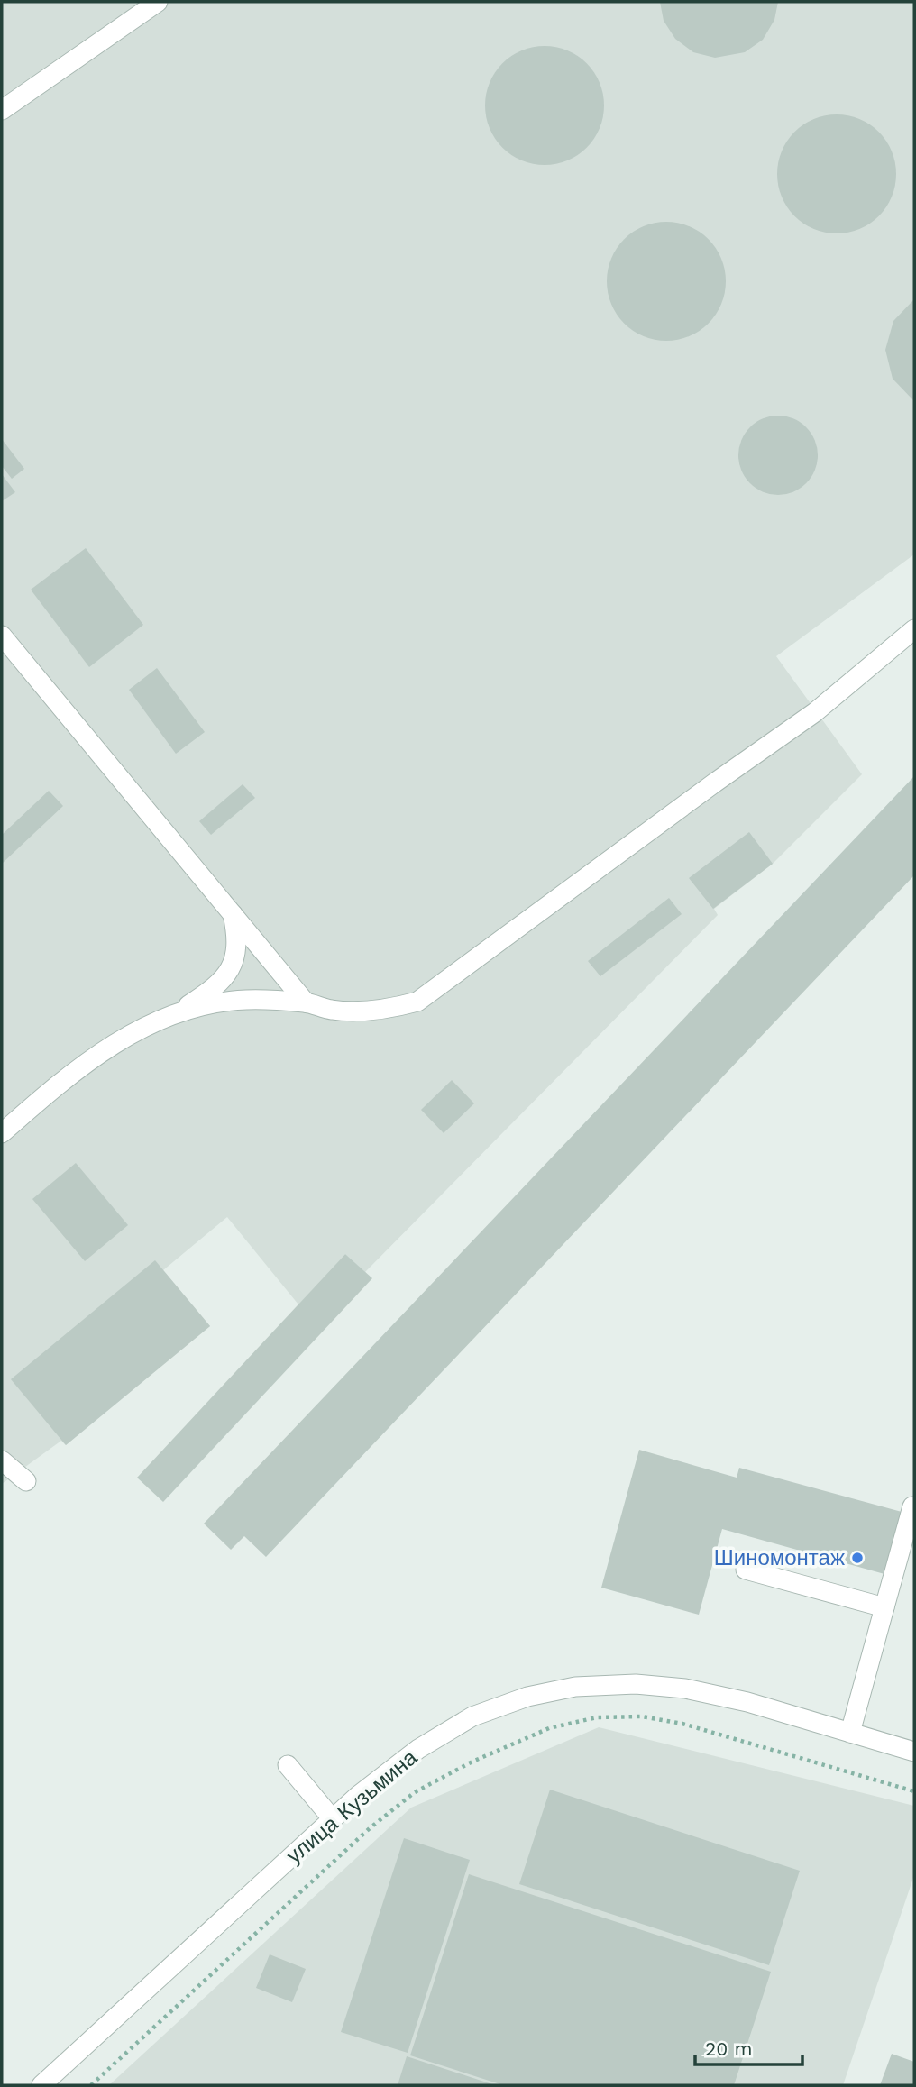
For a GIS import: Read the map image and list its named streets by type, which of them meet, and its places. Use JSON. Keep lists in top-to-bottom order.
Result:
{
  "streets": {
    "street": ["улица Кузьмина"]
  },
  "places": ["Шиномонтаж"],
  "scale_bar": "20 m"
}
